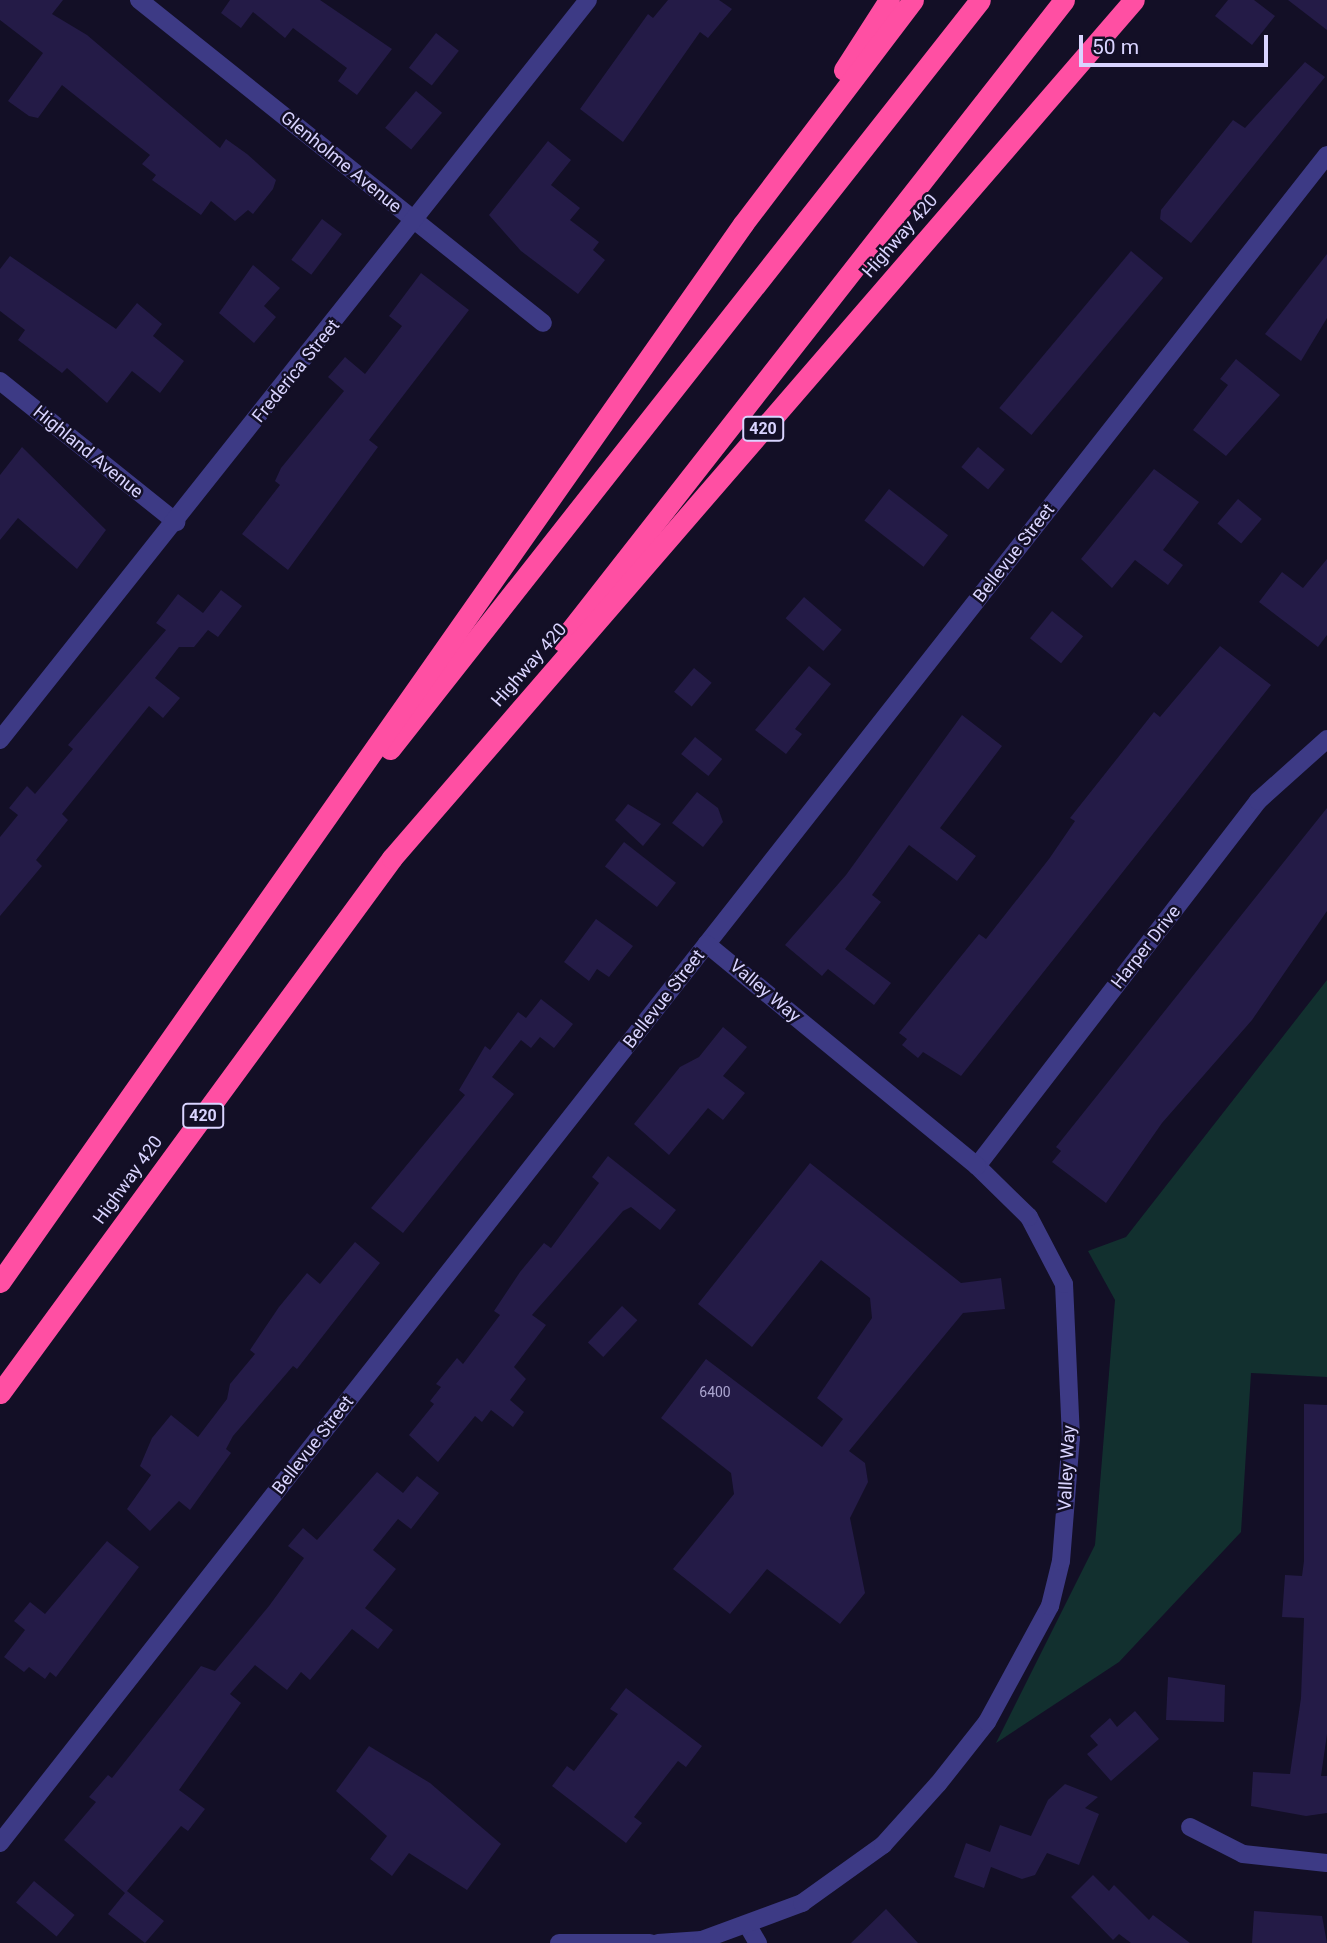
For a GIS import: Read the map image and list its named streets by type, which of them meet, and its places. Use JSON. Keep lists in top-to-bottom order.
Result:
{
  "streets": {
    "highway": ["Highway 420", "420"],
    "street": [
      "Glenholme Avenue",
      "Frederica Street",
      "Highland Avenue",
      "Bellevue Street",
      "Harper Drive",
      "Valley Way"
    ]
  },
  "crossings": [
    ["Glenholme Avenue", "Frederica Street"],
    ["Frederica Street", "Highland Avenue"],
    ["Bellevue Street", "Valley Way"],
    ["Harper Drive", "Valley Way"]
  ],
  "house_numbers": ["6400"],
  "scale_bar": "50 m"
}
